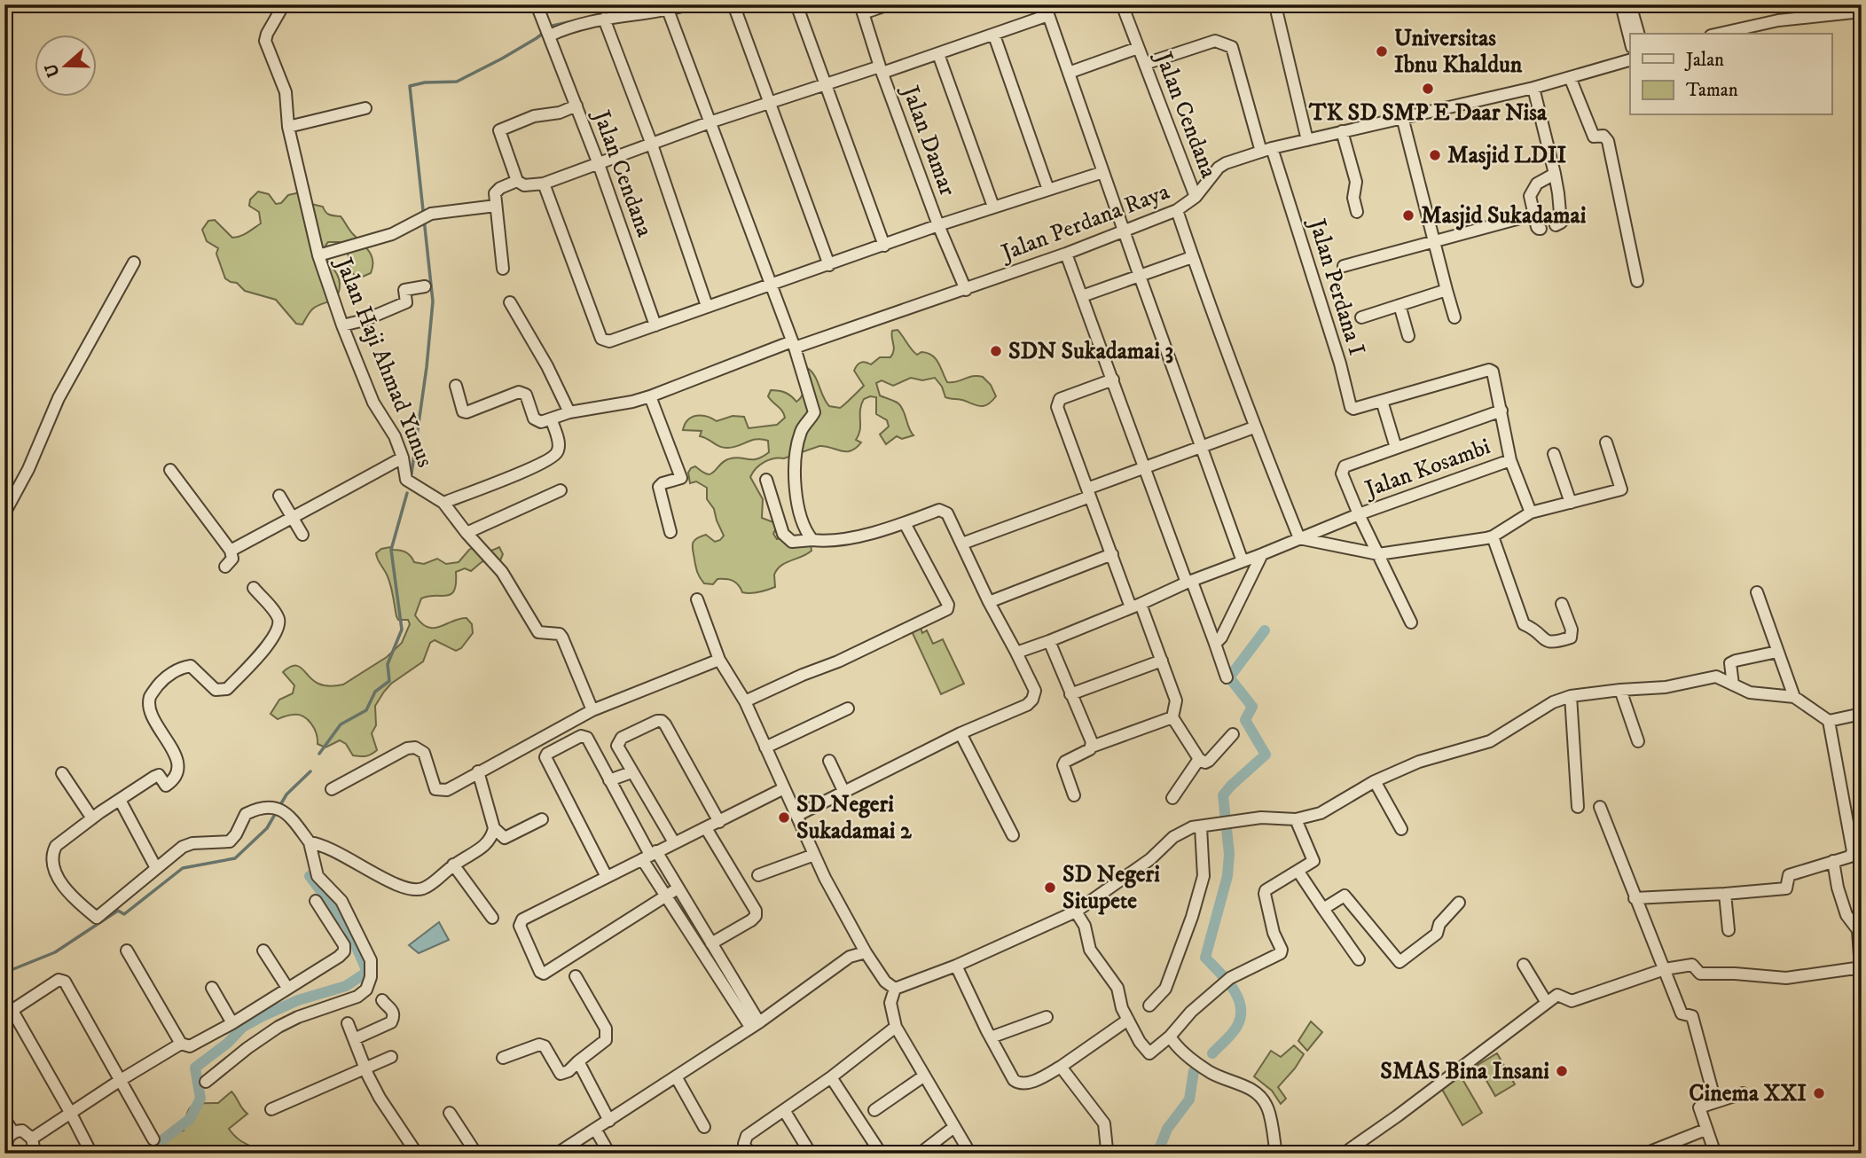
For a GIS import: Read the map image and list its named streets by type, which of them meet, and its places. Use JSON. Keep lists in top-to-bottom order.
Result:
{
  "streets": {
    "street": [
      "Jalan Cendana",
      "Jalan Damar",
      "Jalan Perdana Raya",
      "Jalan Perdana I",
      "Jalan Haji Ahmad Yunus",
      "Jalan Kosambi"
    ]
  },
  "crossings": [
    ["Jalan Cendana", "Jalan Perdana Raya"],
    ["Jalan Damar", "Jalan Perdana Raya"],
    ["Jalan Perdana Raya", "Jalan Perdana I"]
  ],
  "places": [
    "Universitas Ibnu Khaldun",
    "TK SD SMP E Daar Nisa",
    "Masjid LDII",
    "Masjid Sukadamai",
    "SDN Sukadamai 3",
    "SD Negeri Sukadamai 2",
    "SD Negeri Situpete",
    "SMAS Bina Insani",
    "Cinema XXI"
  ],
  "legend": ["Jalan", "Taman"],
  "north": "left"
}
